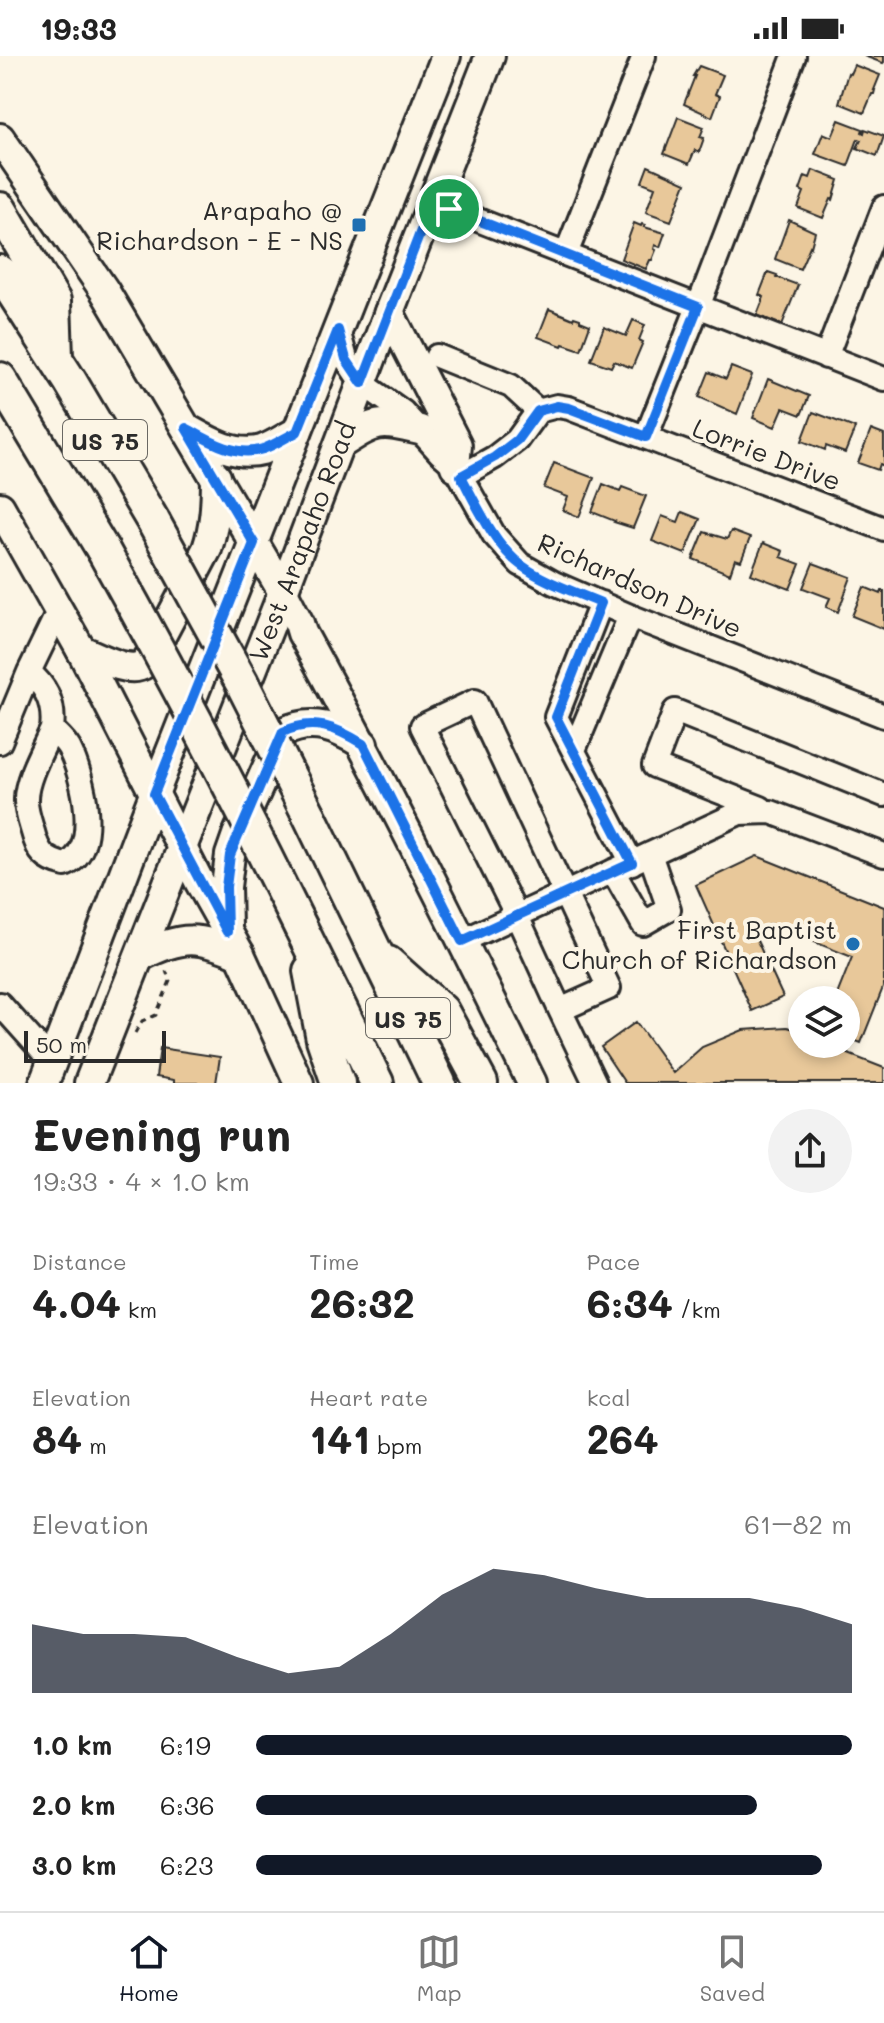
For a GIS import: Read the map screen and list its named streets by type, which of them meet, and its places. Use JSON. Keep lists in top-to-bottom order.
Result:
{
  "streets": {
    "highway": ["US 75"],
    "main road": ["West Arapaho Road"],
    "street": ["Lorrie Drive", "Richardson Drive"]
  },
  "crossings": [
    ["West Arapaho Road", "Richardson Drive"]
  ],
  "places": {
    "transit": ["Arapaho @ Richardson - E - NS"],
    "other": ["First Baptist Church of Richardson"]
  },
  "scale_bar": "50 m",
  "page": {
    "status": "19:33",
    "scale": "50 m",
    "heading": ["Evening run", "19:33 · 4 × 1.0 km"],
    "stats": [
      ["Distance", "4.04 km"],
      ["Time", "26:32"],
      ["Pace", "6:34 /km"],
      ["Elevation", "84 m"],
      ["Heart rate", "141 bpm"],
      ["kcal", "264"]
    ],
    "chart": ["Elevation", "61–82 m"],
    "list": [
      {
        "name": "1.0 km",
        "note": "6:19"
      },
      {
        "name": "2.0 km",
        "note": "6:36"
      },
      {
        "name": "3.0 km",
        "note": "6:23"
      }
    ],
    "tabs": ["Home", "Map", "Saved"]
  }
}
